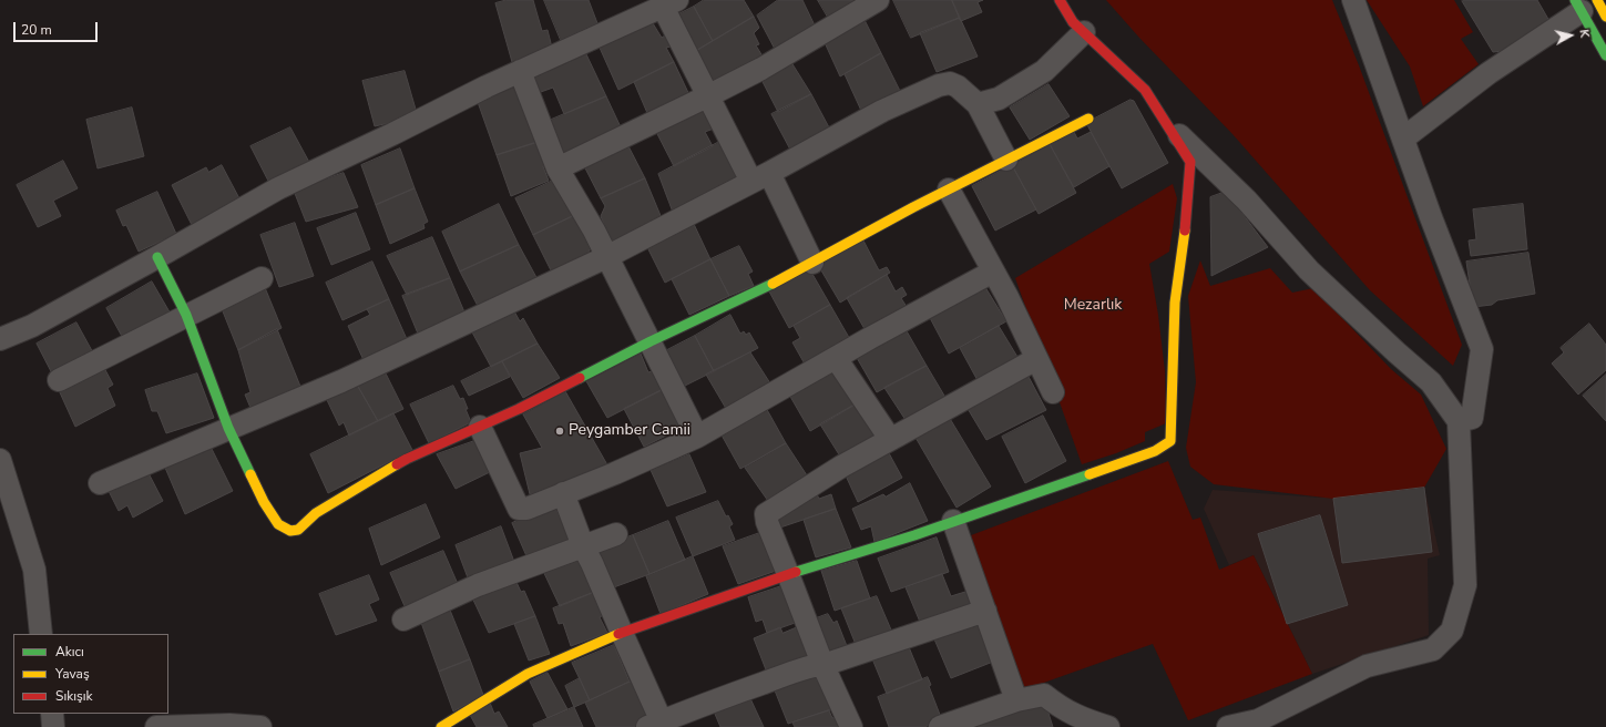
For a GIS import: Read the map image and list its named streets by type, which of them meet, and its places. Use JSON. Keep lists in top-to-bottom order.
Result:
{
  "parks": ["Mezarlık"],
  "places": ["Peygamber Camii"],
  "legend": ["Akıcı", "Yavaş", "Sıkışık"],
  "scale_bar": "20 m",
  "north": "right"
}
